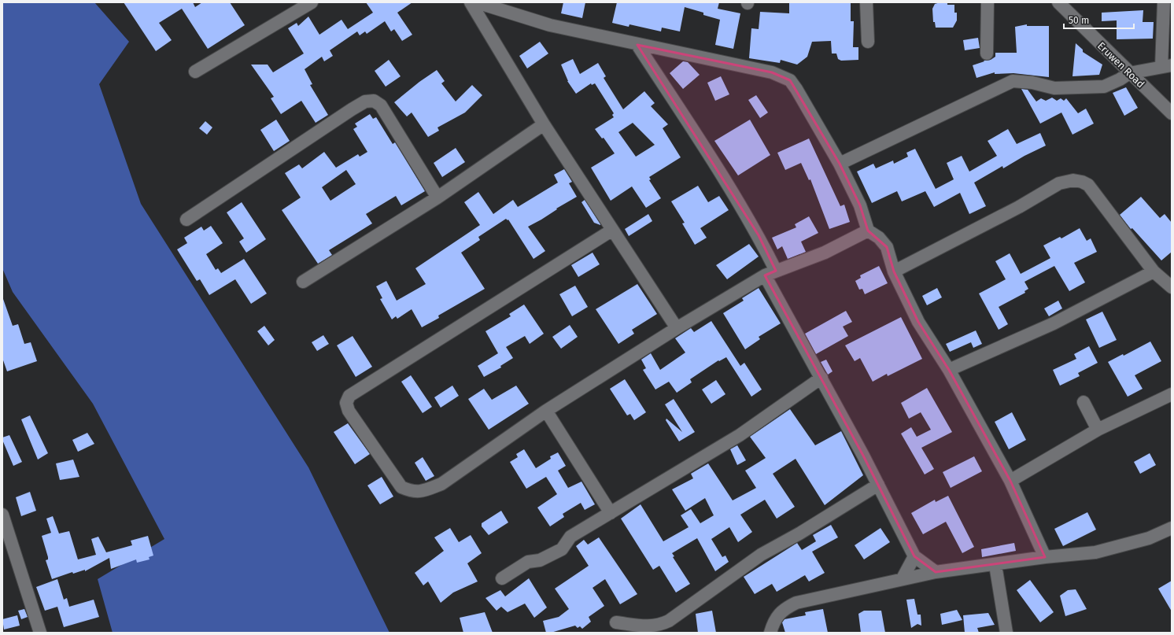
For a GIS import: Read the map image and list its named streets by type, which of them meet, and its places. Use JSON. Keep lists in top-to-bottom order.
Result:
{
  "streets": {
    "street": ["Eruwen Road"]
  },
  "scale_bar": "50 m"
}
